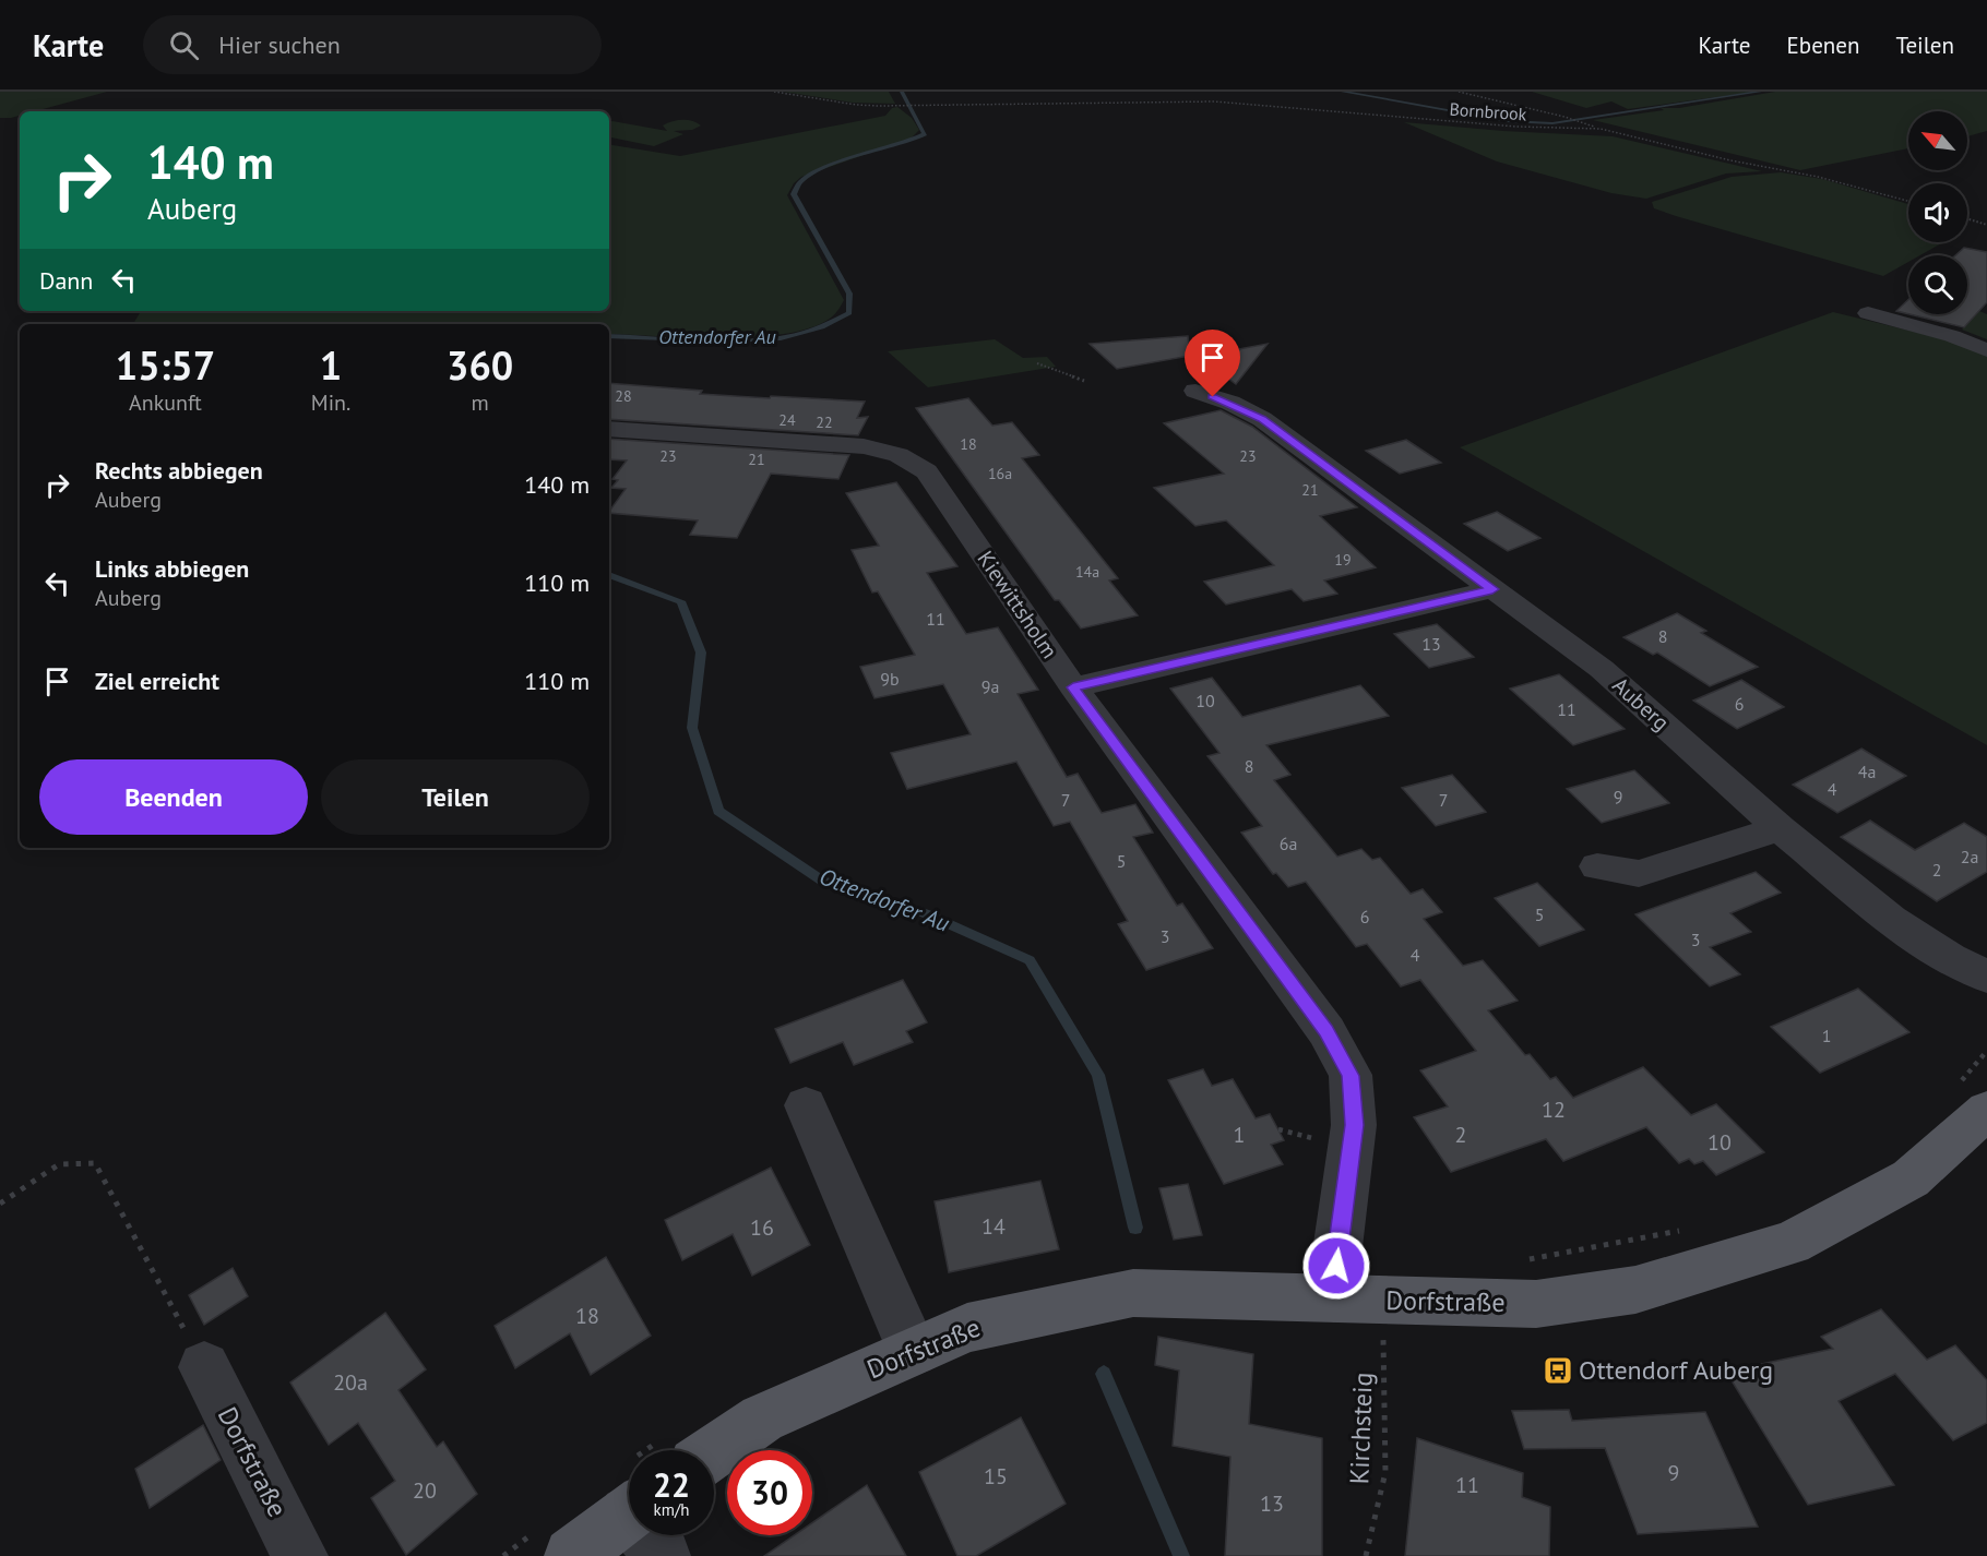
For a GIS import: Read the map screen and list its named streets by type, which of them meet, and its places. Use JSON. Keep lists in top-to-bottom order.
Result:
{
  "streets": {
    "main road": ["Dorfstraße"],
    "street": ["Kiewittsholm", "Auberg"],
    "path": ["Bornbrook", "Kirchsteig"]
  },
  "crossings": [
    ["Kiewittsholm", "Dorfstraße"],
    ["Dorfstraße", "Kirchsteig"]
  ],
  "water": ["Ottendorfer Au"],
  "places": {
    "bus stop": ["Ottendorf Auberg"]
  },
  "house_numbers": [
    "28",
    "24",
    "22",
    "18",
    "23",
    "23",
    "21",
    "16a",
    "21",
    "19",
    "14a",
    "11",
    "8",
    "13",
    "9b",
    "9a",
    "10",
    "6",
    "11",
    "8",
    "4a",
    "4",
    "9",
    "7",
    "7",
    "6a",
    "2a",
    "5",
    "2",
    "5",
    "6",
    "3",
    "3",
    "4",
    "1",
    "12",
    "1",
    "2",
    "10",
    "14",
    "16",
    "18",
    "20a",
    "9",
    "15",
    "11",
    "20",
    "13"
  ],
  "north": "top left",
  "page": {
    "header": "Karte",
    "search": "Hier suchen",
    "nav": ["Karte", "Ebenen", "Teilen"],
    "turn": ["140 m", "Auberg"],
    "then": "Dann",
    "eta": [
      "15:57",
      "Ankunft",
      "1",
      "Min.",
      "360",
      "m"
    ],
    "list": [
      {
        "name": "Rechts abbiegen",
        "note": "Auberg",
        "value": "140 m"
      },
      {
        "name": "Links abbiegen",
        "note": "Auberg",
        "value": "110 m"
      },
      {
        "name": "Ziel erreicht",
        "value": "110 m"
      }
    ],
    "buttons": ["Beenden", "Teilen"],
    "speed": "22 km/h",
    "limit": "30"
  }
}
